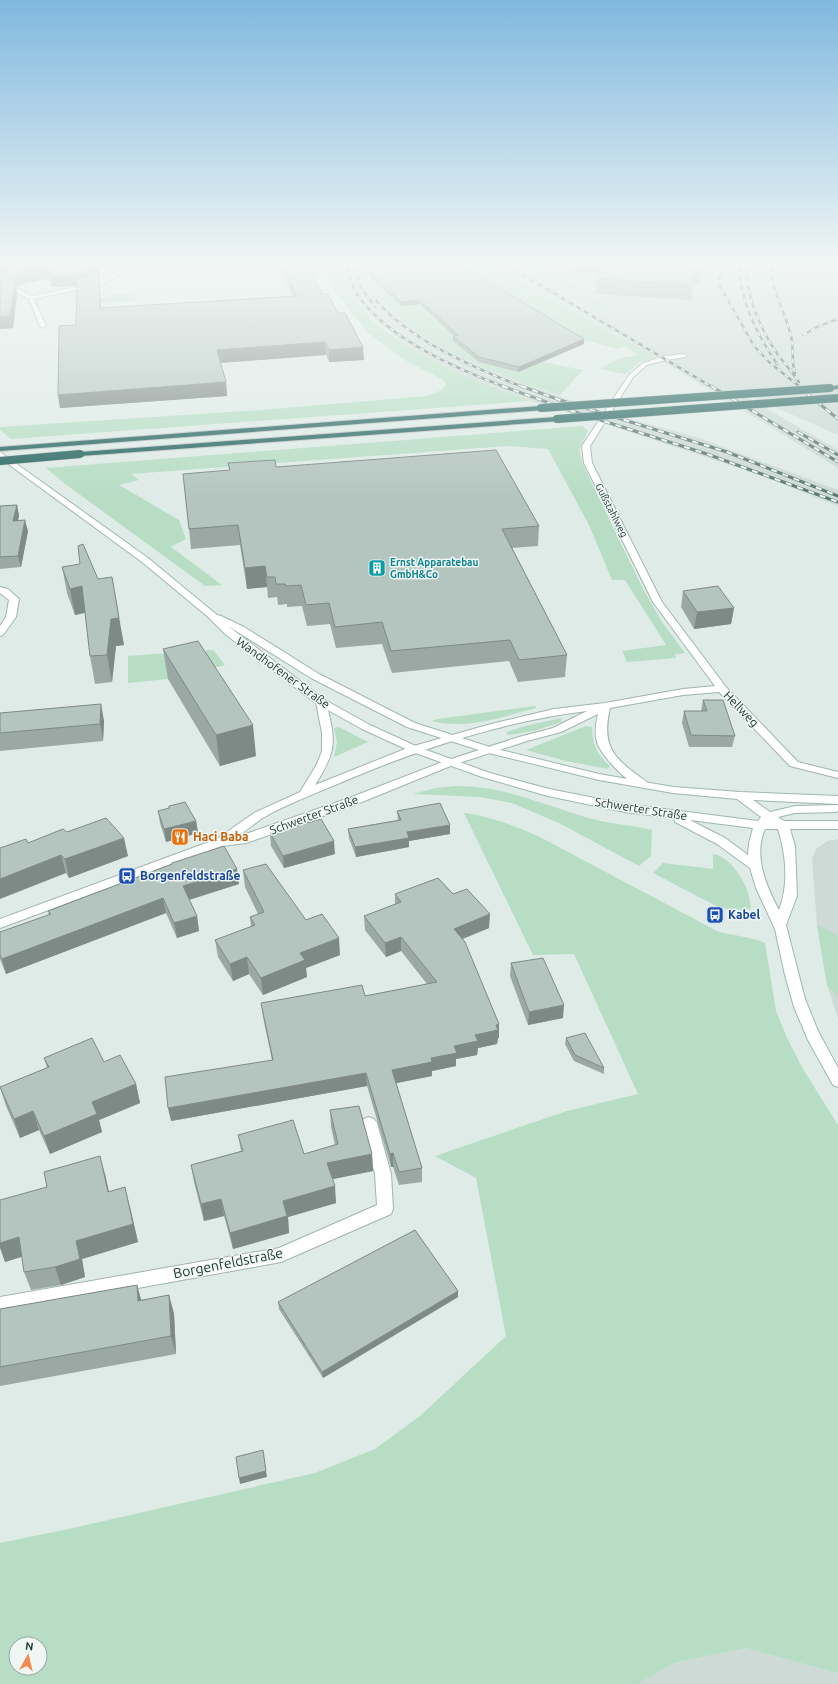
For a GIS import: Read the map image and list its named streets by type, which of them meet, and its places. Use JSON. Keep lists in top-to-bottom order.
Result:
{
  "streets": {
    "street": [
      "Gußstahlweg",
      "Wandhofener Straße",
      "Hellweg",
      "Schwerter Straße",
      "Borgenfeldstraße"
    ]
  },
  "crossings": [
    ["Gußstahlweg", "Hellweg"],
    ["Wandhofener Straße", "Hellweg"],
    ["Wandhofener Straße", "Schwerter Straße"],
    ["Hellweg", "Schwerter Straße"]
  ],
  "places": {
    "building": ["Ernst Apparatebau GmbH&Co"],
    "restaurant": ["Haci Baba"],
    "bus stop": ["Borgenfeldstraße", "Kabel"]
  },
  "north": "top"
}
